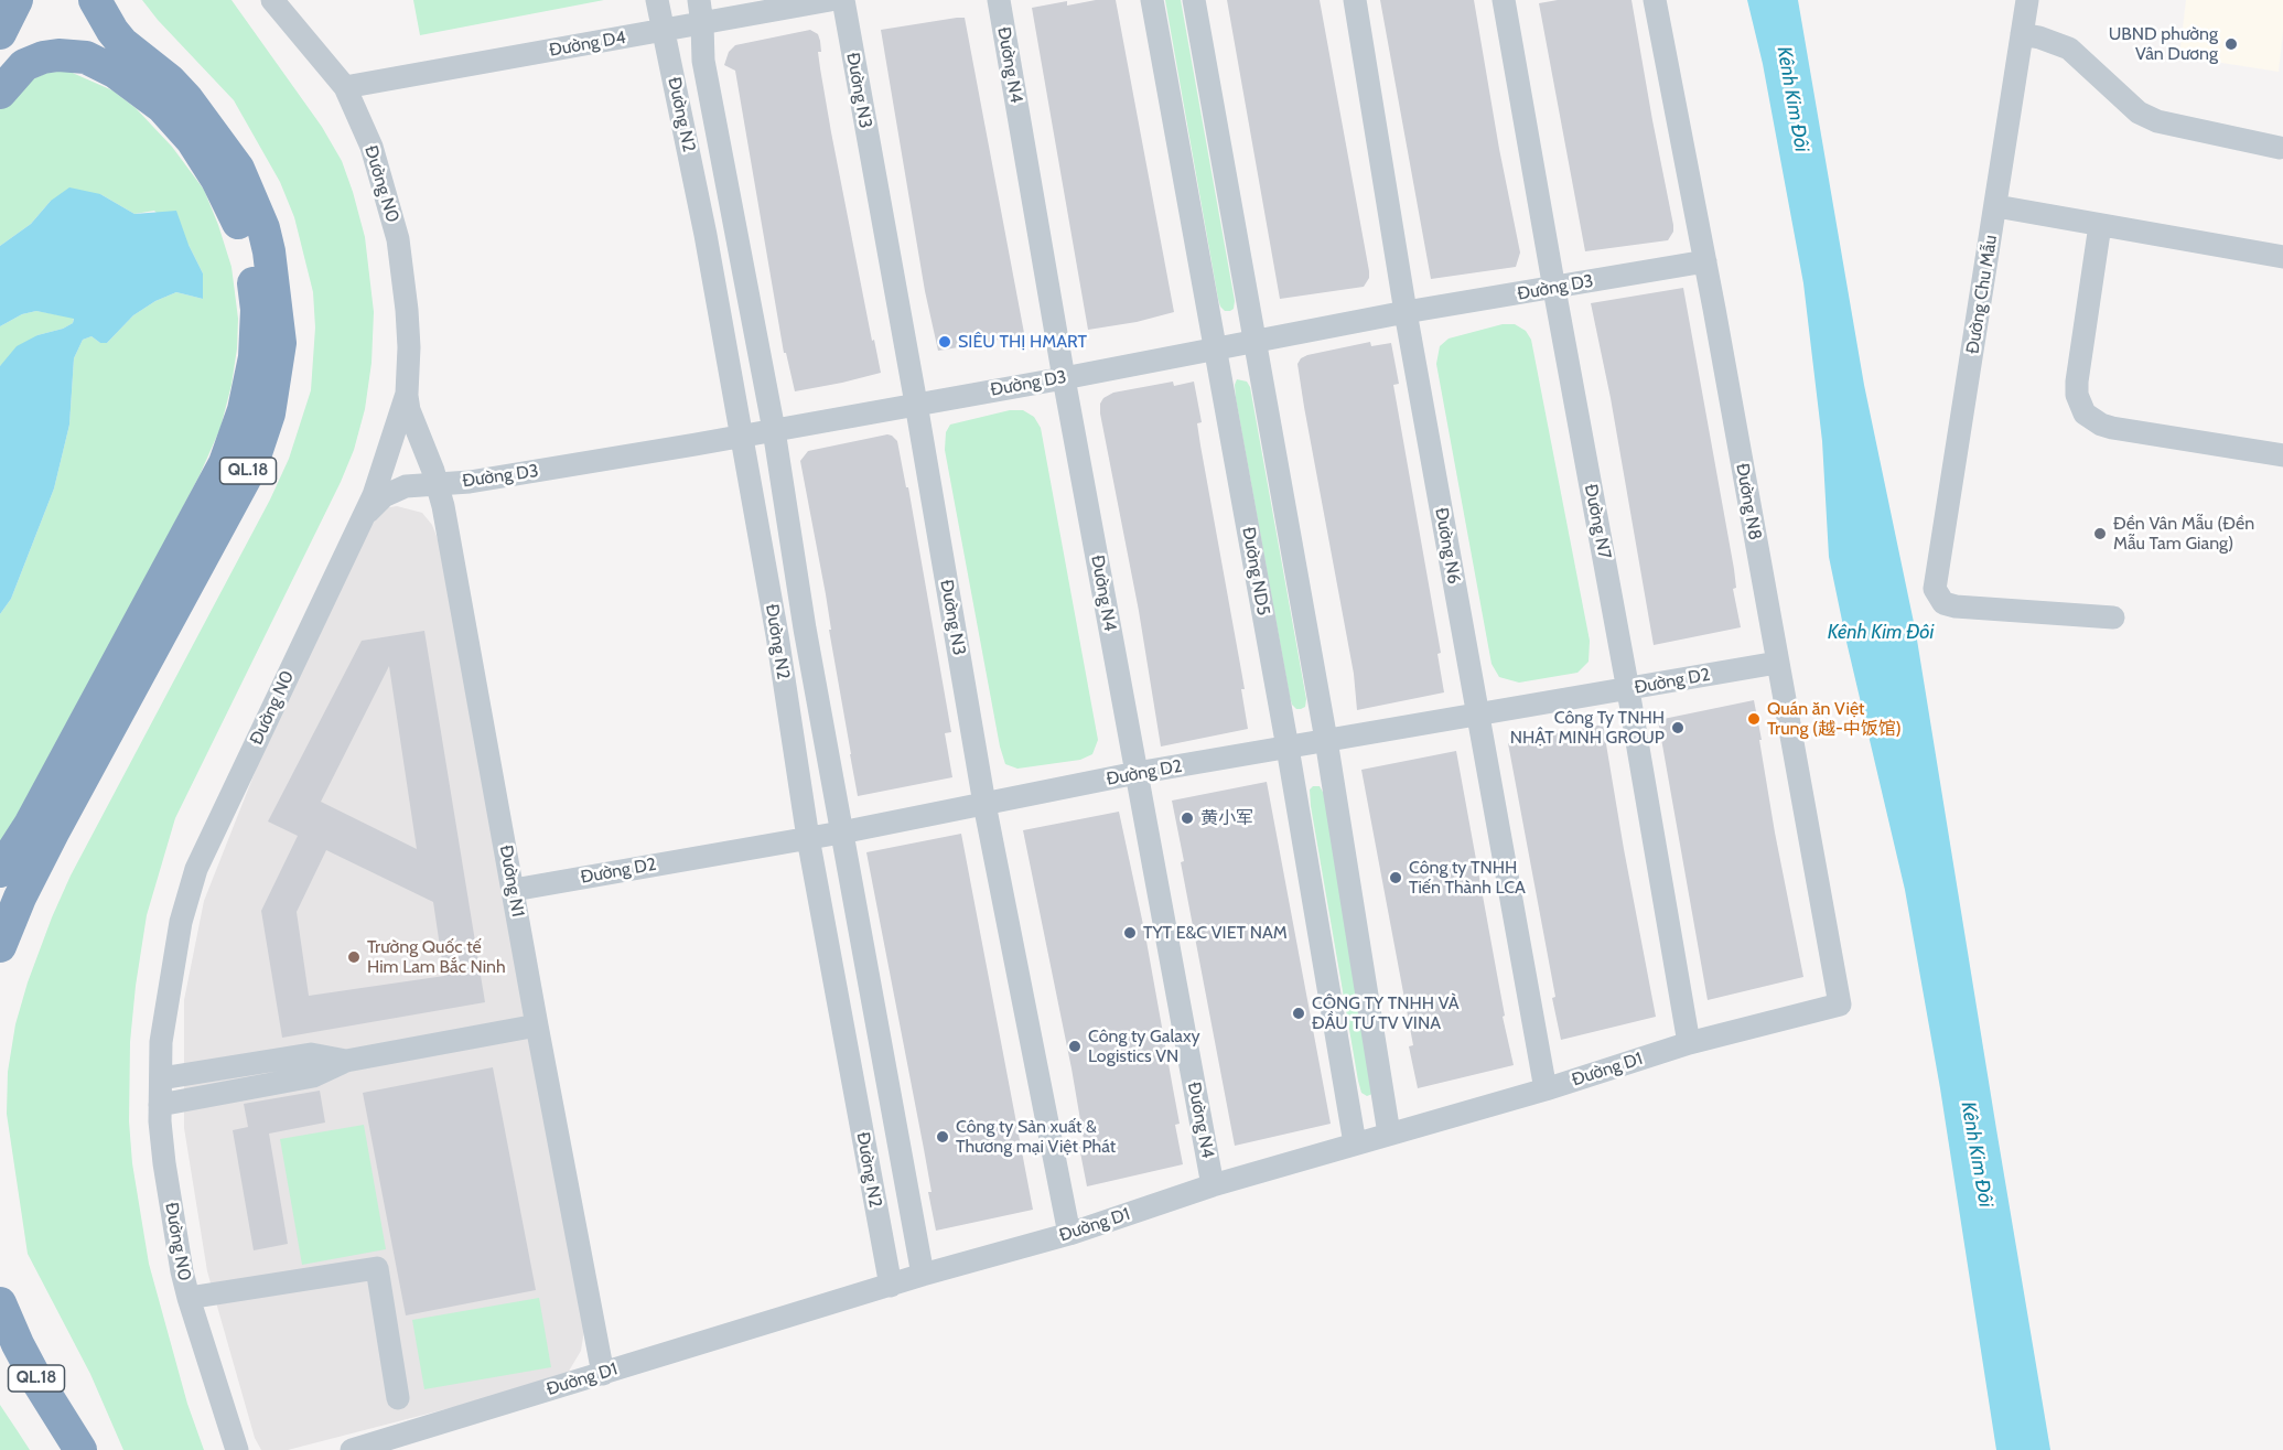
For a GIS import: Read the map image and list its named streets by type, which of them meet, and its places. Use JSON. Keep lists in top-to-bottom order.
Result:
{
  "streets": {
    "highway": ["QL.18"],
    "street": [
      "Đường D4",
      "Đường N4",
      "Đường N3",
      "Đường N2",
      "Đường N0",
      "Đường D3",
      "Đường Chu Mẫu",
      "Đường N8",
      "Đường N7",
      "Đường N6",
      "Đường ND5",
      "Đường D2",
      "Đường N1",
      "Đường D1"
    ]
  },
  "crossings": [
    ["Đường D4", "Đường N2"],
    ["Đường D4", "Đường N0"],
    ["Đường N4", "Đường D3"],
    ["Đường N4", "Đường D2"],
    ["Đường N4", "Đường D1"],
    ["Đường N3", "Đường D3"],
    ["Đường N3", "Đường D2"],
    ["Đường N3", "Đường D1"],
    ["Đường N2", "Đường D3"],
    ["Đường N2", "Đường D2"],
    ["Đường N2", "Đường D1"],
    ["Đường N0", "Đường D3"],
    ["Đường N0", "Đường N1"],
    ["Đường D3", "Đường N8"],
    ["Đường D3", "Đường N7"],
    ["Đường D3", "Đường N6"],
    ["Đường D3", "Đường ND5"],
    ["Đường D3", "Đường N1"],
    ["Đường N8", "Đường D2"],
    ["Đường N8", "Đường D1"],
    ["Đường N7", "Đường D2"],
    ["Đường N7", "Đường D1"],
    ["Đường N6", "Đường D2"],
    ["Đường N6", "Đường D1"],
    ["Đường ND5", "Đường D2"],
    ["Đường ND5", "Đường D1"],
    ["Đường D2", "Đường N1"],
    ["Đường N1", "Đường D1"]
  ],
  "water": ["Kênh Kim Đôi"],
  "places": [
    "UBND phường Vân Dương",
    "SIÊU THỊ HMART",
    "Đền Vân Mẫu (Đền Mẫu Tam Giang)",
    "Quán ăn Việt Trung (越-中饭馆)",
    "Công Ty TNHH NHẬT MINH GROUP",
    "黄小军",
    "Công ty TNHH Tiến Thành LCA",
    "TYT E&C VIET NAM",
    "Trường Quốc tế Him Lam Bắc Ninh",
    "CÔNG TY TNHH VÀ ĐẦU TƯ TV VINA",
    "Công ty Galaxy Logistics VN",
    "Công ty Sản xuất & Thương mại Việt Phát"
  ]
}
